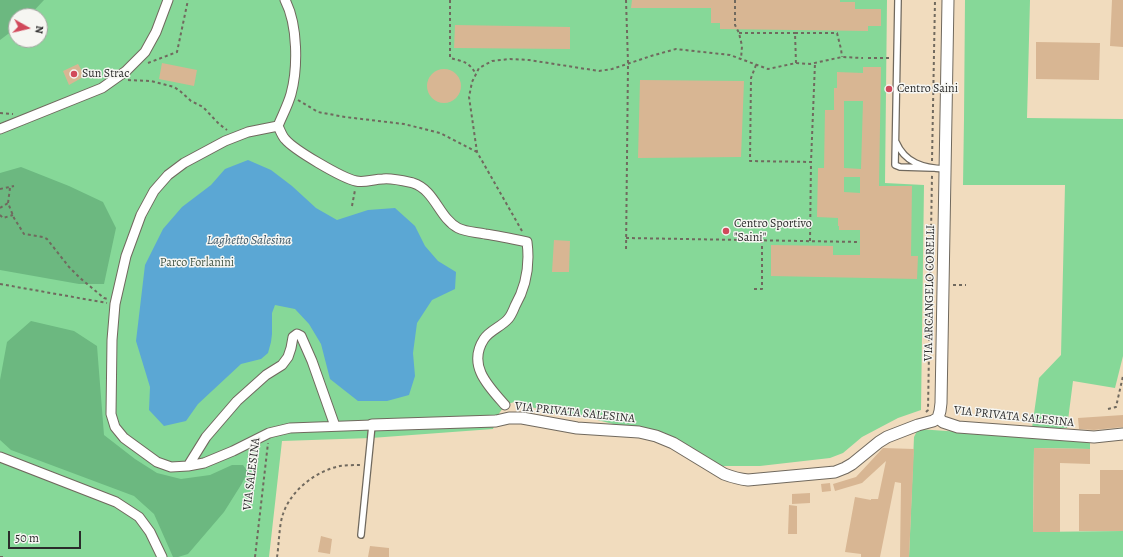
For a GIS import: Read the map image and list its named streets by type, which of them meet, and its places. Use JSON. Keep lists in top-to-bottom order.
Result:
{
  "streets": {
    "street": ["VIA ARCANGELO CORELLI", "VIA PRIVATA SALESINA", "VIA SALESINA"]
  },
  "crossings": [
    ["VIA ARCANGELO CORELLI", "VIA PRIVATA SALESINA"],
    ["VIA PRIVATA SALESINA", "VIA SALESINA"]
  ],
  "water": ["Laghetto Salesina"],
  "parks": ["Parco Forlanini"],
  "places": ["Sun Strac", "Centro Saini", "Centro Sportivo \"Saini\""],
  "scale_bar": "50 m",
  "north": "right"
}
